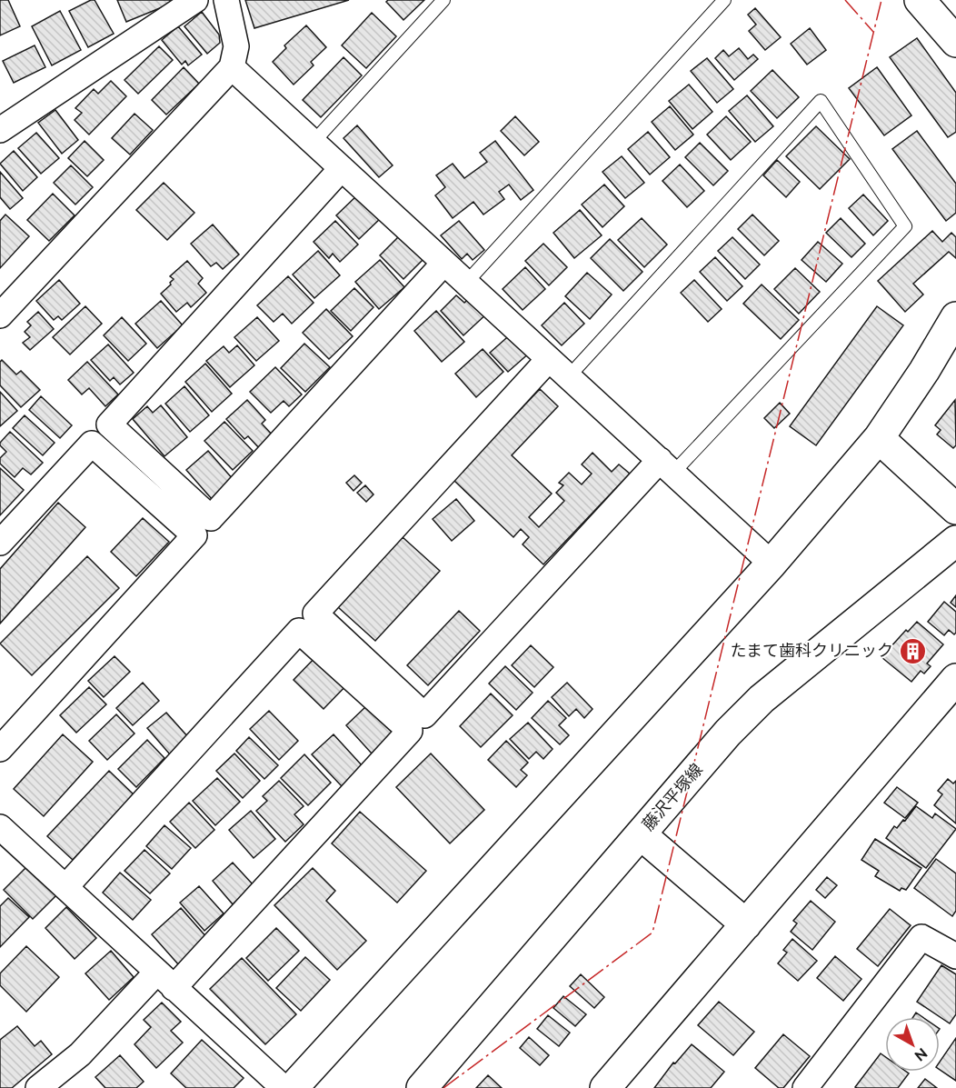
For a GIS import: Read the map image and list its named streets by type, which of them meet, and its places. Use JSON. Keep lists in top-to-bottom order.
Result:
{
  "streets": {
    "street": ["藤沢平塚線"]
  },
  "places": {
    "building": ["たまて歯科クリニック"]
  },
  "north": "bottom right"
}
